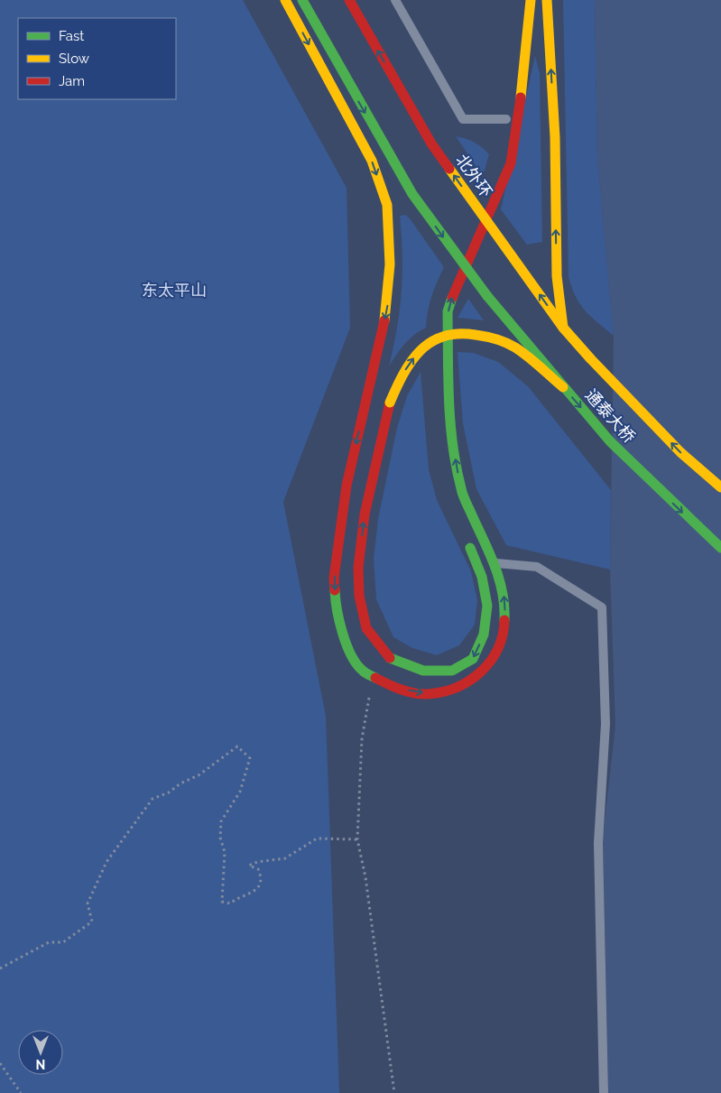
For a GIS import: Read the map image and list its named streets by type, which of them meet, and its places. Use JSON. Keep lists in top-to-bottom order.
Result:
{
  "streets": {
    "main road": ["北外环", "通泰大桥"]
  },
  "crossings": [
    ["北外环", "通泰大桥"]
  ],
  "one_way": ["北外环"],
  "parks": ["东太平山"],
  "legend": ["Fast", "Slow", "Jam"],
  "north": "bottom"
}
